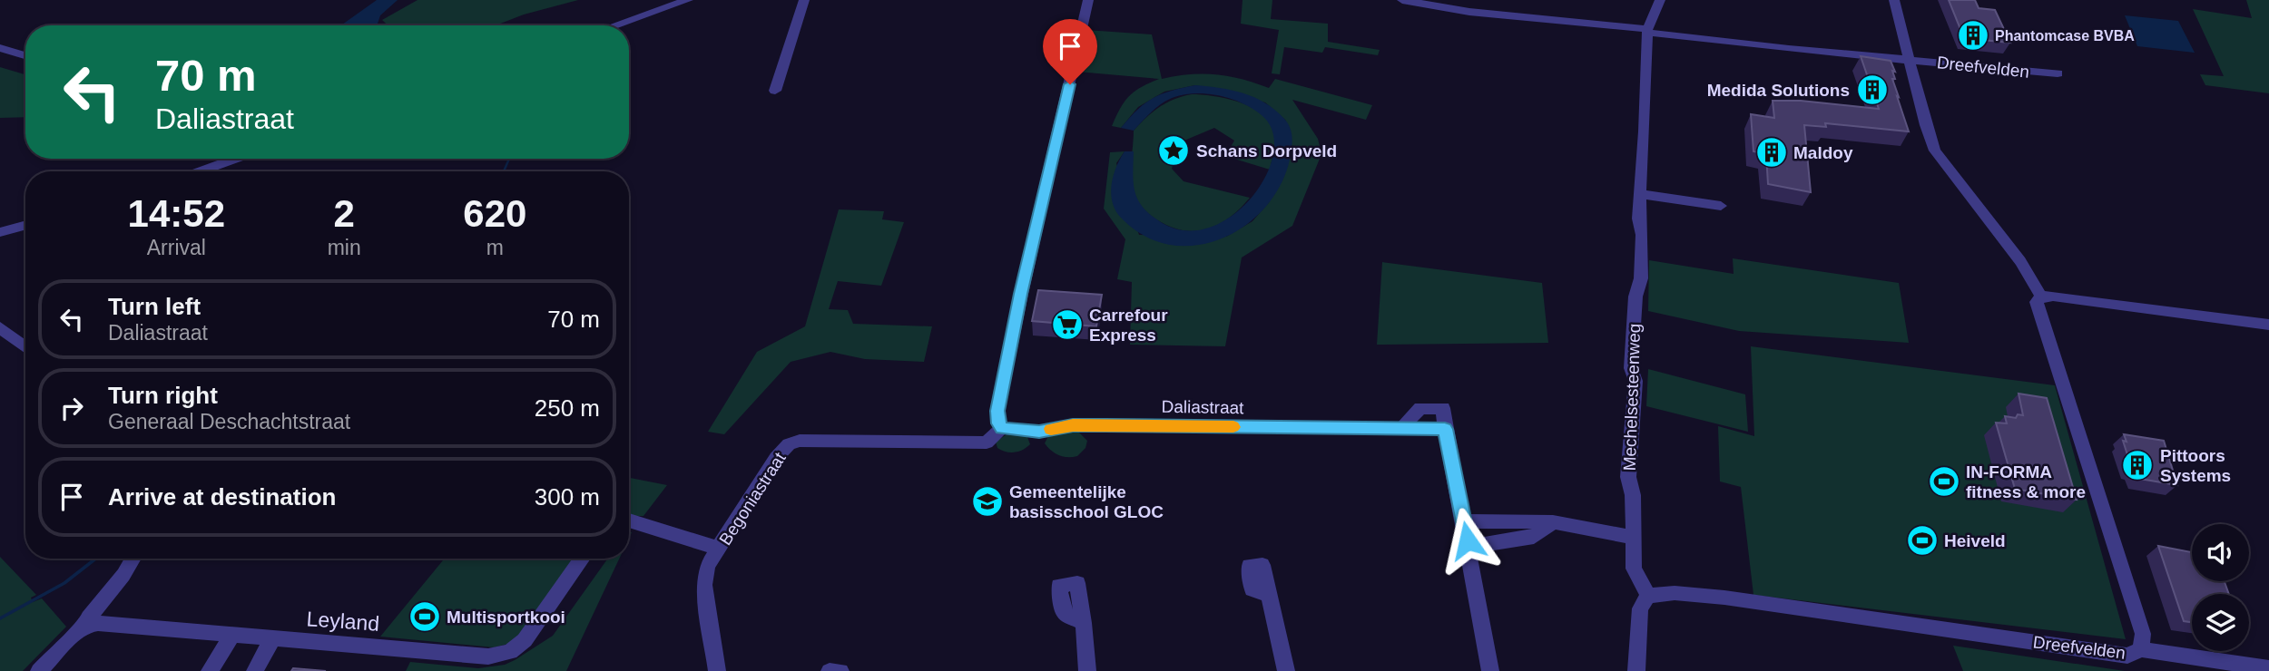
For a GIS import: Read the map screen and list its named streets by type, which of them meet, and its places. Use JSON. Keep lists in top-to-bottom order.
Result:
{
  "streets": {
    "street": [
      "Dreefvelden",
      "Mechelsesteenweg",
      "Daliastraat",
      "Begoniastraat",
      "Leyland"
    ]
  },
  "crossings": [
    ["Dreefvelden", "Mechelsesteenweg"],
    ["Daliastraat", "Begoniastraat"]
  ],
  "places": {
    "building": [
      "Phantomcase BVBA",
      "Medida Solutions",
      "Maldoy",
      "Pittoors Systems"
    ],
    "place": ["Schans Dorpveld"],
    "supermarket": ["Carrefour Express"],
    "sports": ["IN-FORMA fitness & more", "Heiveld", "Multisportkooi"],
    "school or university": ["Gemeentelijke basisschool GLOC"]
  },
  "page": {
    "turn": ["70 m", "Daliastraat"],
    "eta": [
      "14:52",
      "Arrival",
      "2",
      "min",
      "620",
      "m"
    ],
    "list": [
      {
        "name": "Turn left",
        "note": "Daliastraat",
        "value": "70 m"
      },
      {
        "name": "Turn right",
        "note": "Generaal Deschachtstraat",
        "value": "250 m"
      },
      {
        "name": "Arrive at destination",
        "value": "300 m"
      }
    ]
  }
}
